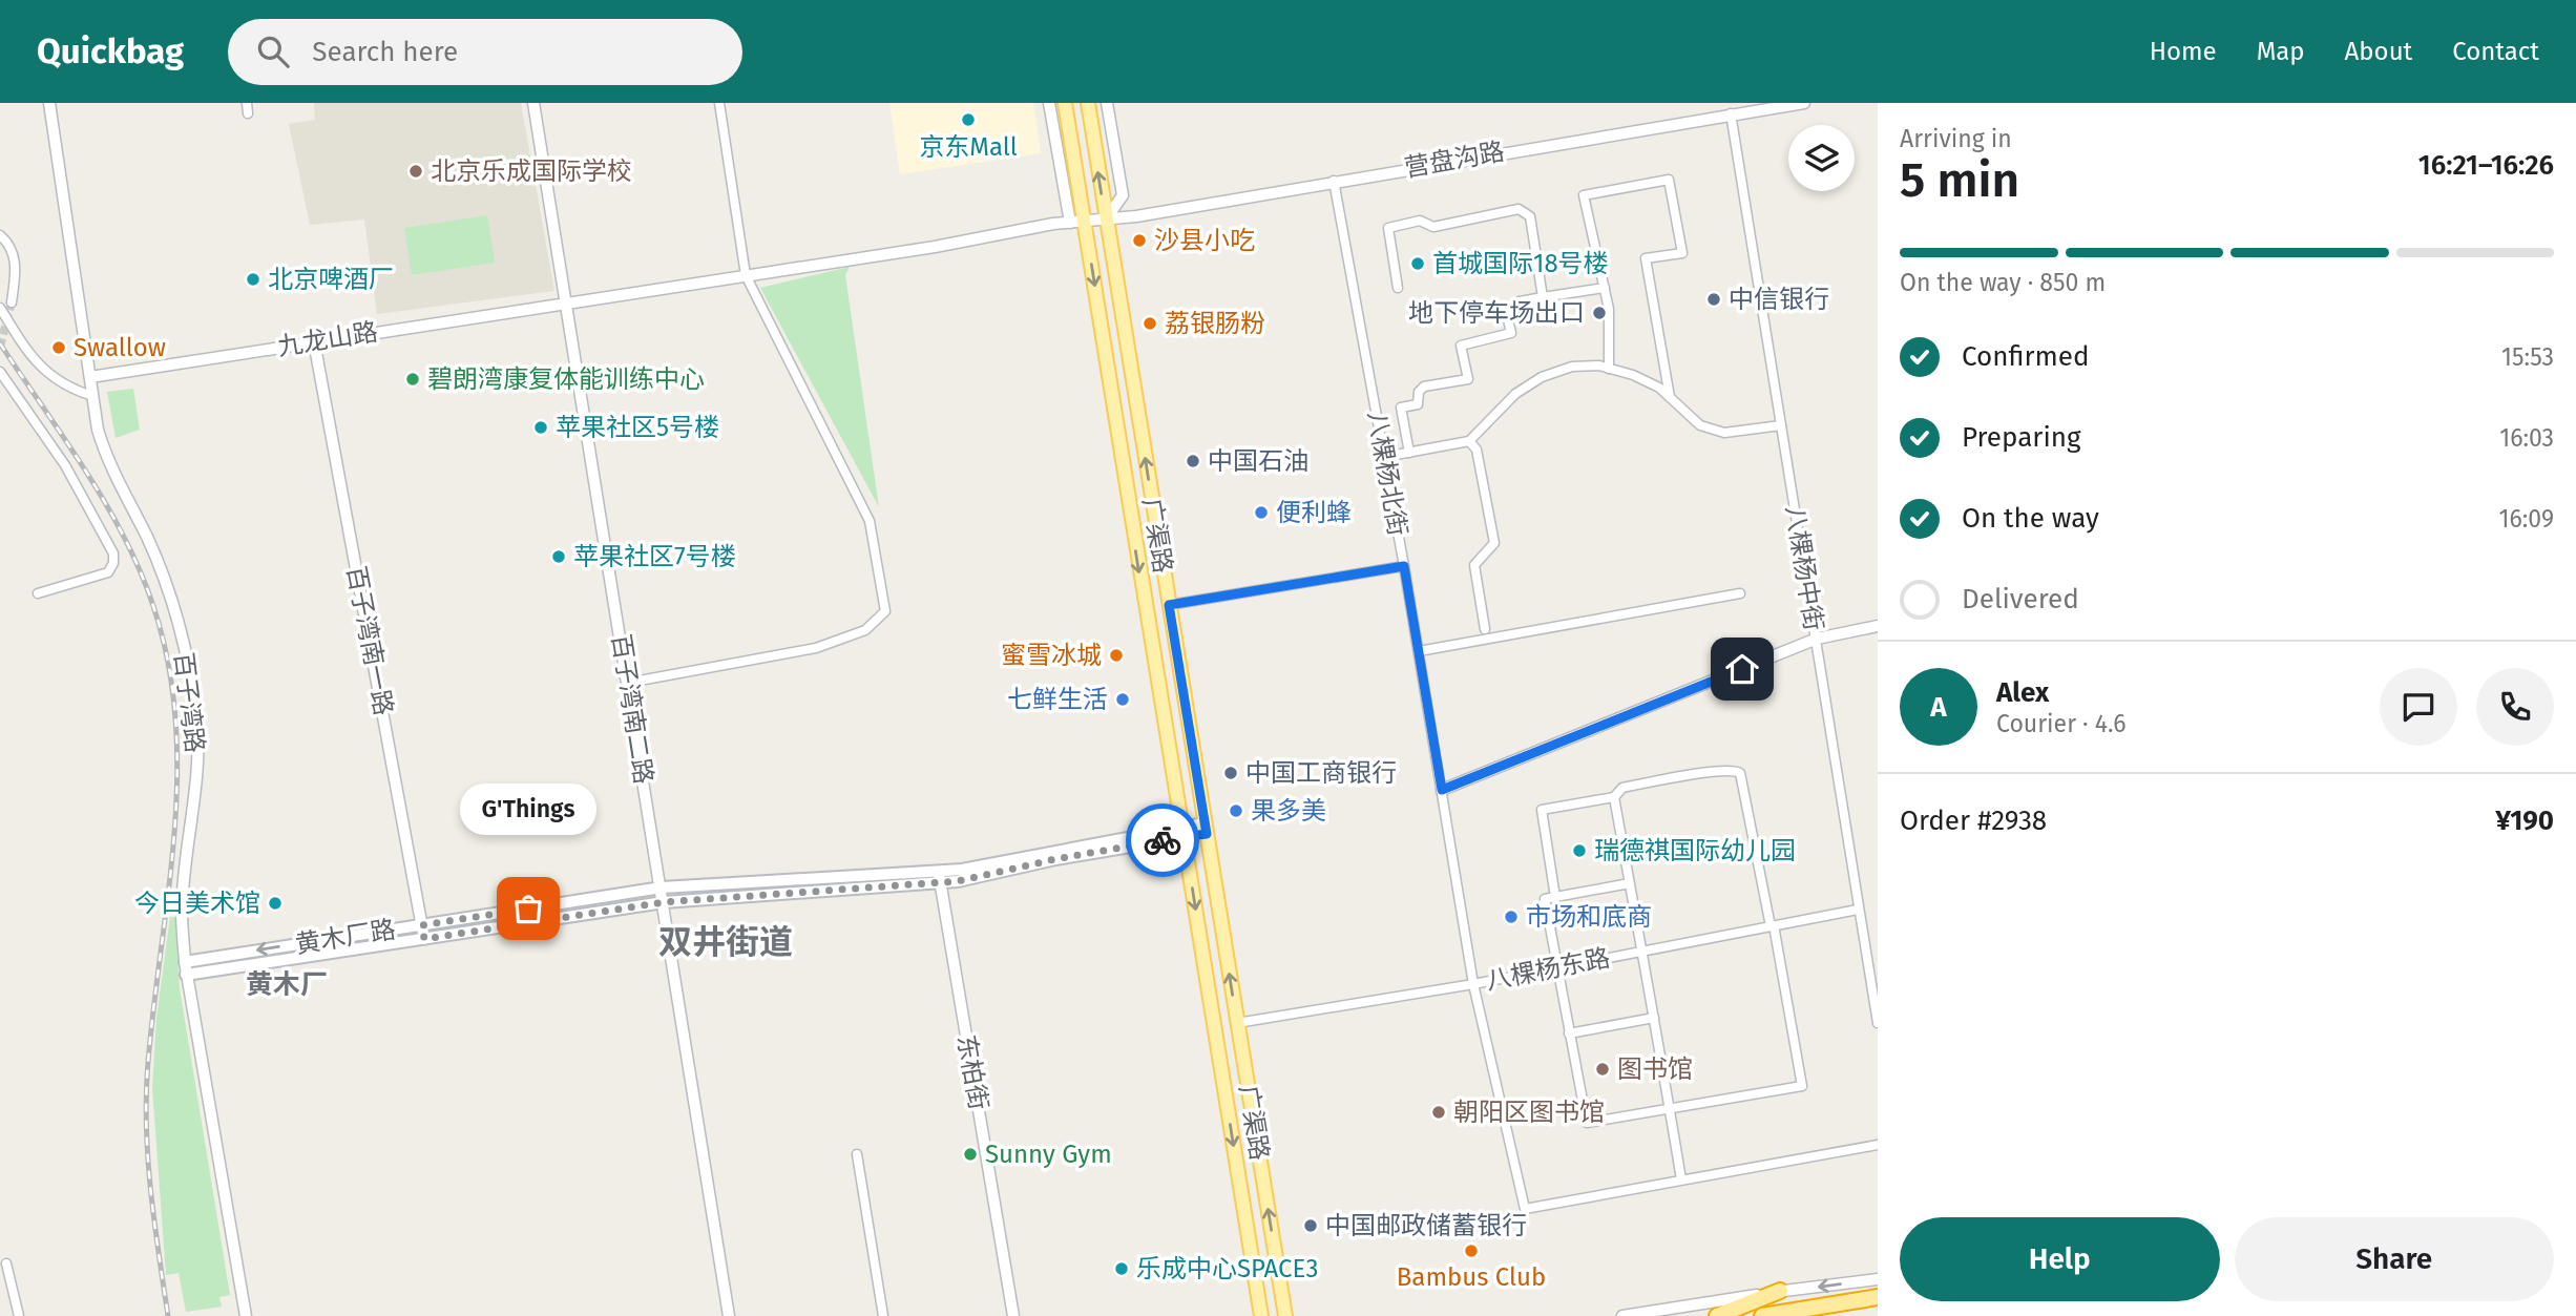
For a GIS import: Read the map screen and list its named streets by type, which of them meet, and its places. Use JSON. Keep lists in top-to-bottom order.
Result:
{
  "streets": {
    "main road": ["广渠路", "黄木厂路"],
    "street": [
      "营盘沟路",
      "九龙山路",
      "八棵杨北街",
      "八棵杨中街",
      "百子湾南一路",
      "百子湾路",
      "百子湾南二路",
      "八棵杨东路",
      "东柏街"
    ]
  },
  "crossings": [
    ["营盘沟路", "九龙山路"],
    ["营盘沟路", "八棵杨北街"],
    ["营盘沟路", "广渠路"],
    ["营盘沟路", "八棵杨中街"],
    ["九龙山路", "百子湾南一路"],
    ["九龙山路", "百子湾路"],
    ["九龙山路", "百子湾南二路"],
    ["八棵杨北街", "八棵杨东路"],
    ["广渠路", "黄木厂路"],
    ["广渠路", "八棵杨东路"],
    ["八棵杨中街", "八棵杨东路"],
    ["百子湾南一路", "黄木厂路"],
    ["百子湾路", "黄木厂路"],
    ["百子湾南二路", "黄木厂路"],
    ["黄木厂路", "东柏街"]
  ],
  "districts": ["双井街道", "黄木厂"],
  "places": [
    "京东Mall",
    "北京乐成国际学校",
    "沙县小吃",
    "首城国际18号楼",
    "北京啤酒厂",
    "中信银行",
    "地下停车场出口",
    "荔银肠粉",
    "Swallow",
    "碧朗湾康复体能训练中心",
    "苹果社区5号楼",
    "中国石油",
    "便利蜂",
    "苹果社区7号楼",
    "蜜雪冰城",
    "七鲜生活",
    "中国工商银行",
    "果多美",
    "瑞德祺国际幼儿园",
    "今日美术馆",
    "G'Things",
    "市场和底商",
    "图书馆",
    "朝阳区图书馆",
    "Sunny Gym",
    "中国邮政储蓄银行",
    "Bambus Club",
    "乐成中心SPACE3"
  ],
  "page": {
    "header": "Quickbag",
    "search": "Search here",
    "nav": [
      "Home",
      "Map",
      "About",
      "Contact"
    ],
    "heading": ["5 min", "Arriving in", "16:21–16:26"],
    "panel": [
      "Alex",
      "Courier · 4.6",
      "Order #2938",
      "¥190"
    ],
    "bar": "On the way · 850 m",
    "list": [
      ["Confirmed", "15:53"],
      ["Preparing", "16:03"],
      ["On the way", "16:09"],
      "Delivered"
    ],
    "round": "A",
    "bubble": "G'Things",
    "buttons": ["Help", "Share"]
  }
}
